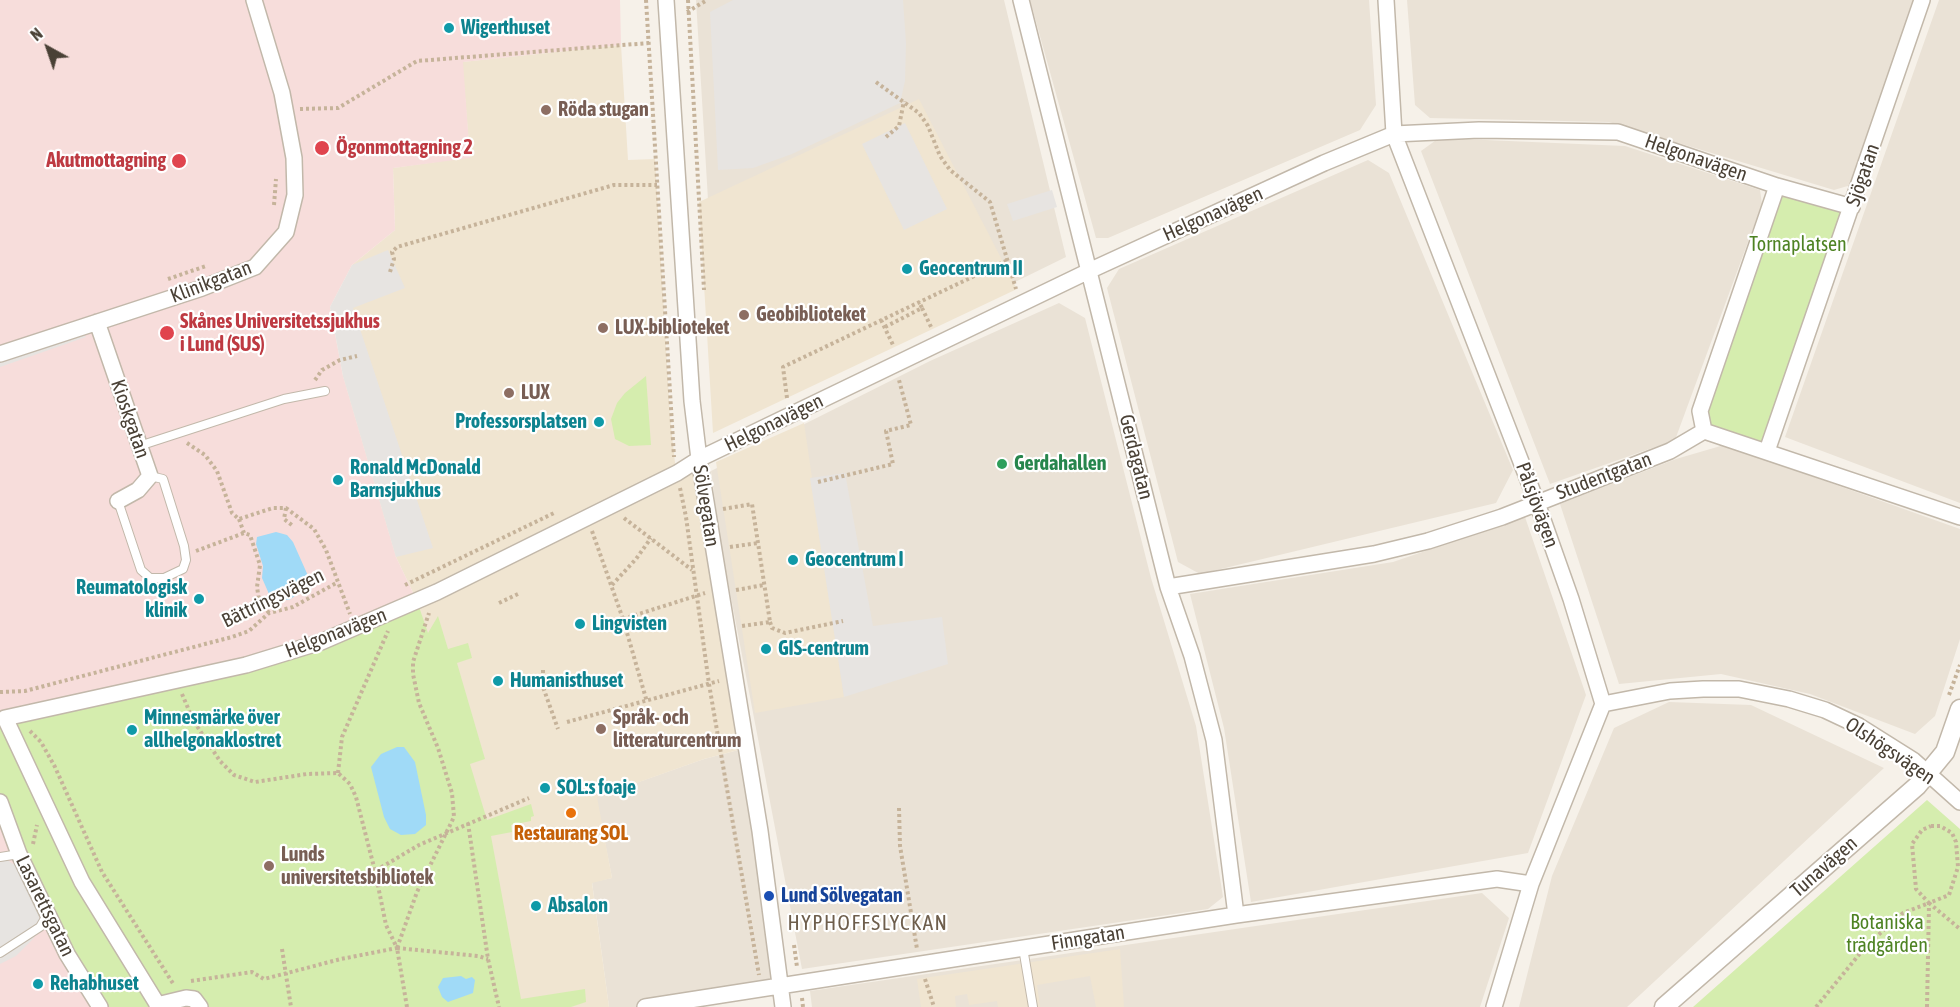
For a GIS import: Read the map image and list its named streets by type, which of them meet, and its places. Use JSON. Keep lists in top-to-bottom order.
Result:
{
  "streets": {
    "street": [
      "Helgonavägen",
      "Sjögatan",
      "Klinikgatan",
      "Kioskgatan",
      "Gerdagatan",
      "Studentgatan",
      "Pålsjövägen",
      "Sölvegatan",
      "Olshögsvägen",
      "Tunavägen",
      "Lasarettsgatan",
      "Finngatan"
    ],
    "path": ["Bättringsvägen"]
  },
  "crossings": [
    ["Helgonavägen", "Sjögatan"],
    ["Helgonavägen", "Gerdagatan"],
    ["Helgonavägen", "Pålsjövägen"],
    ["Helgonavägen", "Sölvegatan"],
    ["Klinikgatan", "Kioskgatan"],
    ["Gerdagatan", "Studentgatan"],
    ["Gerdagatan", "Finngatan"],
    ["Studentgatan", "Pålsjövägen"],
    ["Pålsjövägen", "Olshögsvägen"],
    ["Sölvegatan", "Finngatan"],
    ["Olshögsvägen", "Tunavägen"]
  ],
  "districts": ["HYPHOFFSLYCKAN"],
  "parks": ["Tornaplatsen", "Botaniska trädgården"],
  "places": [
    "Wigerthuset",
    "Röda stugan",
    "Ögonmottagning 2",
    "Akutmottagning",
    "Geocentrum II",
    "Geobiblioteket",
    "LUX-biblioteket",
    "Skånes Universitetssjukhus i Lund (SUS)",
    "LUX",
    "Professorsplatsen",
    "Gerdahallen",
    "Ronald McDonald Barnsjukhus",
    "Geocentrum I",
    "Reumatologisk klinik",
    "Lingvisten",
    "GIS-centrum",
    "Humanisthuset",
    "Språk- och litteraturcentrum",
    "Minnesmärke över allhelgonaklostret",
    "SOL:s foaje",
    "Restaurang SOL",
    "Lunds universitetsbibliotek",
    "Lund Sölvegatan",
    "Absalon",
    "Rehabhuset"
  ],
  "north": "top left"
}
